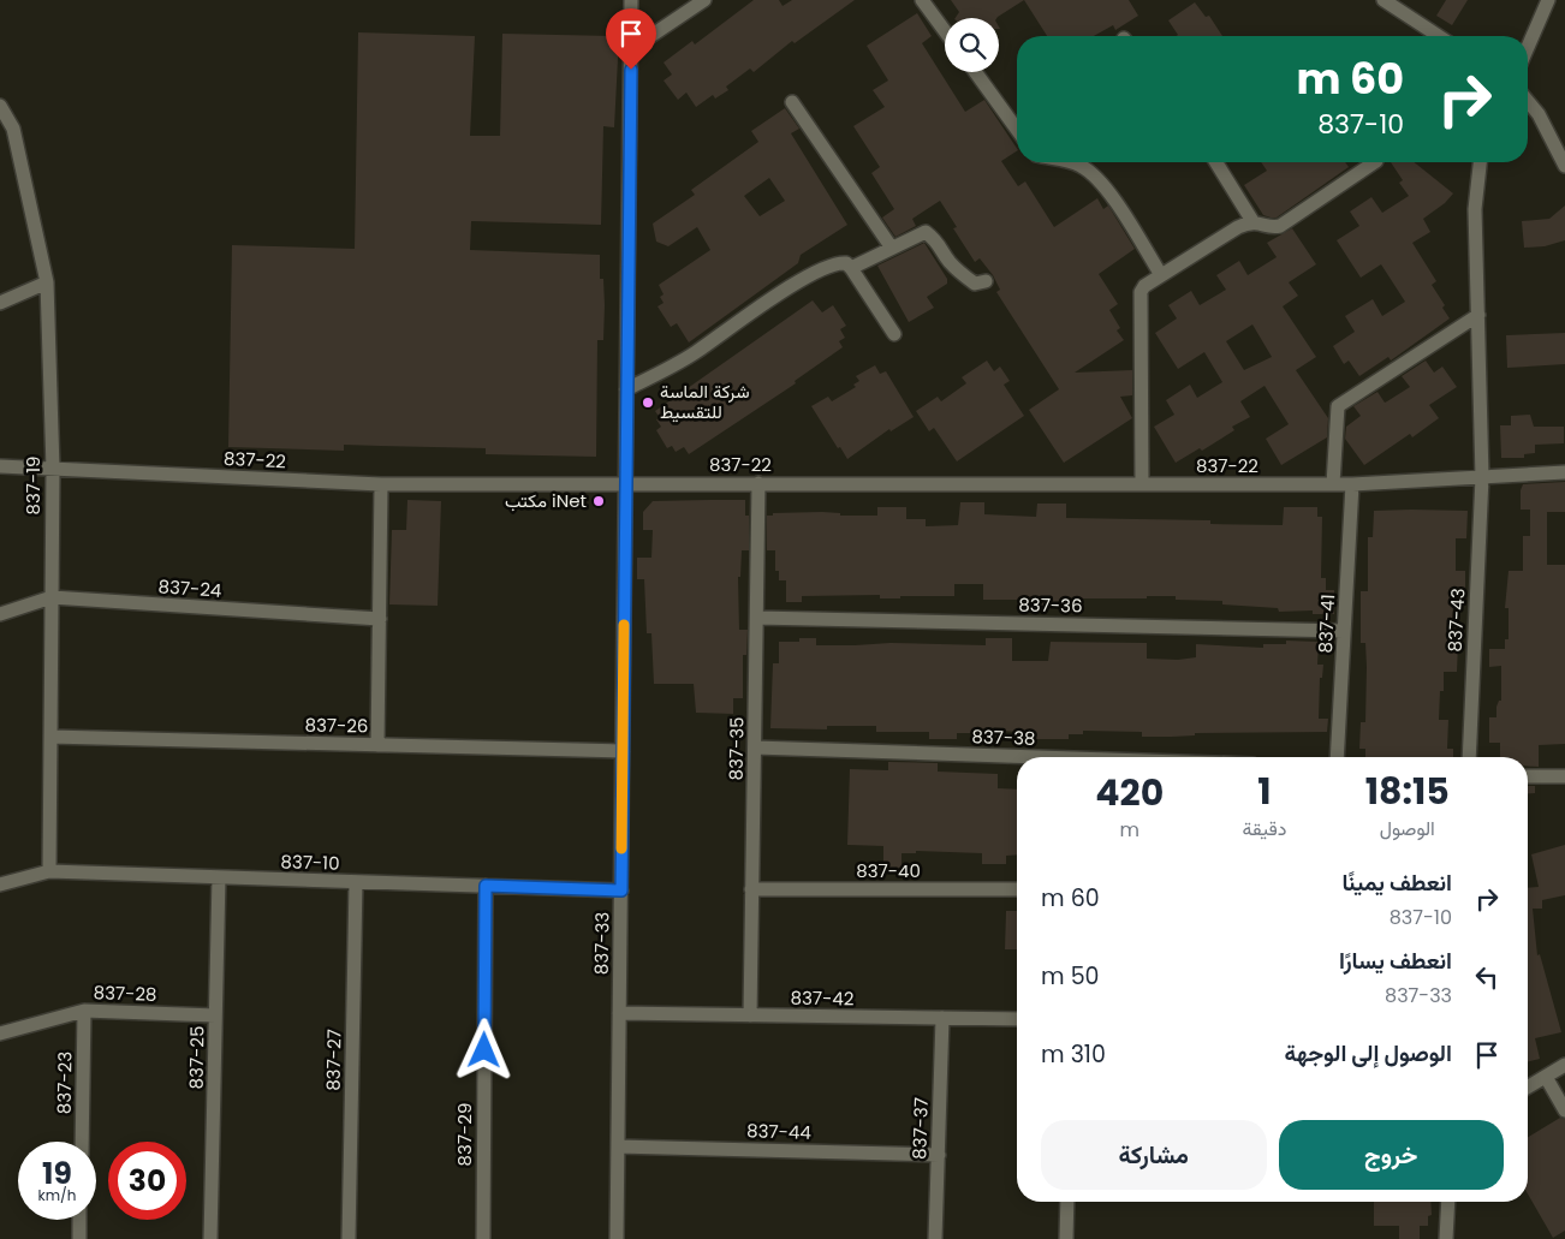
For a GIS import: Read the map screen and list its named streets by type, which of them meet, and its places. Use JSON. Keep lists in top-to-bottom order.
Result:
{
  "streets": {
    "street": [
      "837-22",
      "837-19",
      "837-24",
      "837-36",
      "837-43",
      "837-41",
      "837-26",
      "837-38",
      "837-35",
      "837-10",
      "837-40",
      "837-33",
      "837-28",
      "837-42",
      "837-25",
      "837-27",
      "837-23",
      "837-37",
      "837-44",
      "837-29"
    ]
  },
  "crossings": [
    ["837-22", "837-19"],
    ["837-22", "837-43"],
    ["837-22", "837-41"],
    ["837-22", "837-35"],
    ["837-22", "837-33"],
    ["837-19", "837-24"],
    ["837-19", "837-26"],
    ["837-19", "837-10"],
    ["837-36", "837-41"],
    ["837-36", "837-35"],
    ["837-26", "837-33"],
    ["837-38", "837-35"],
    ["837-35", "837-40"],
    ["837-35", "837-42"],
    ["837-10", "837-33"],
    ["837-10", "837-25"],
    ["837-10", "837-27"],
    ["837-10", "837-29"],
    ["837-33", "837-42"],
    ["837-33", "837-44"],
    ["837-28", "837-25"],
    ["837-28", "837-23"],
    ["837-42", "837-37"],
    ["837-37", "837-44"]
  ],
  "places": ["شركة الماسة للتقسيط", "مكتب iNet"],
  "page": {
    "turn": ["60 m", "837-10"],
    "eta": [
      "18:15",
      "الوصول",
      "1",
      "دقيقة",
      "420",
      "m"
    ],
    "list": [
      {
        "name": "انعطف يمينًا",
        "note": "837-10",
        "value": "60 m"
      },
      {
        "name": "انعطف يسارًا",
        "note": "837-33",
        "value": "50 m"
      },
      {
        "name": "الوصول إلى الوجهة",
        "value": "310 m"
      }
    ],
    "buttons": ["خروج", "مشاركة"],
    "speed": "19 km/h",
    "limit": "30"
  }
}
